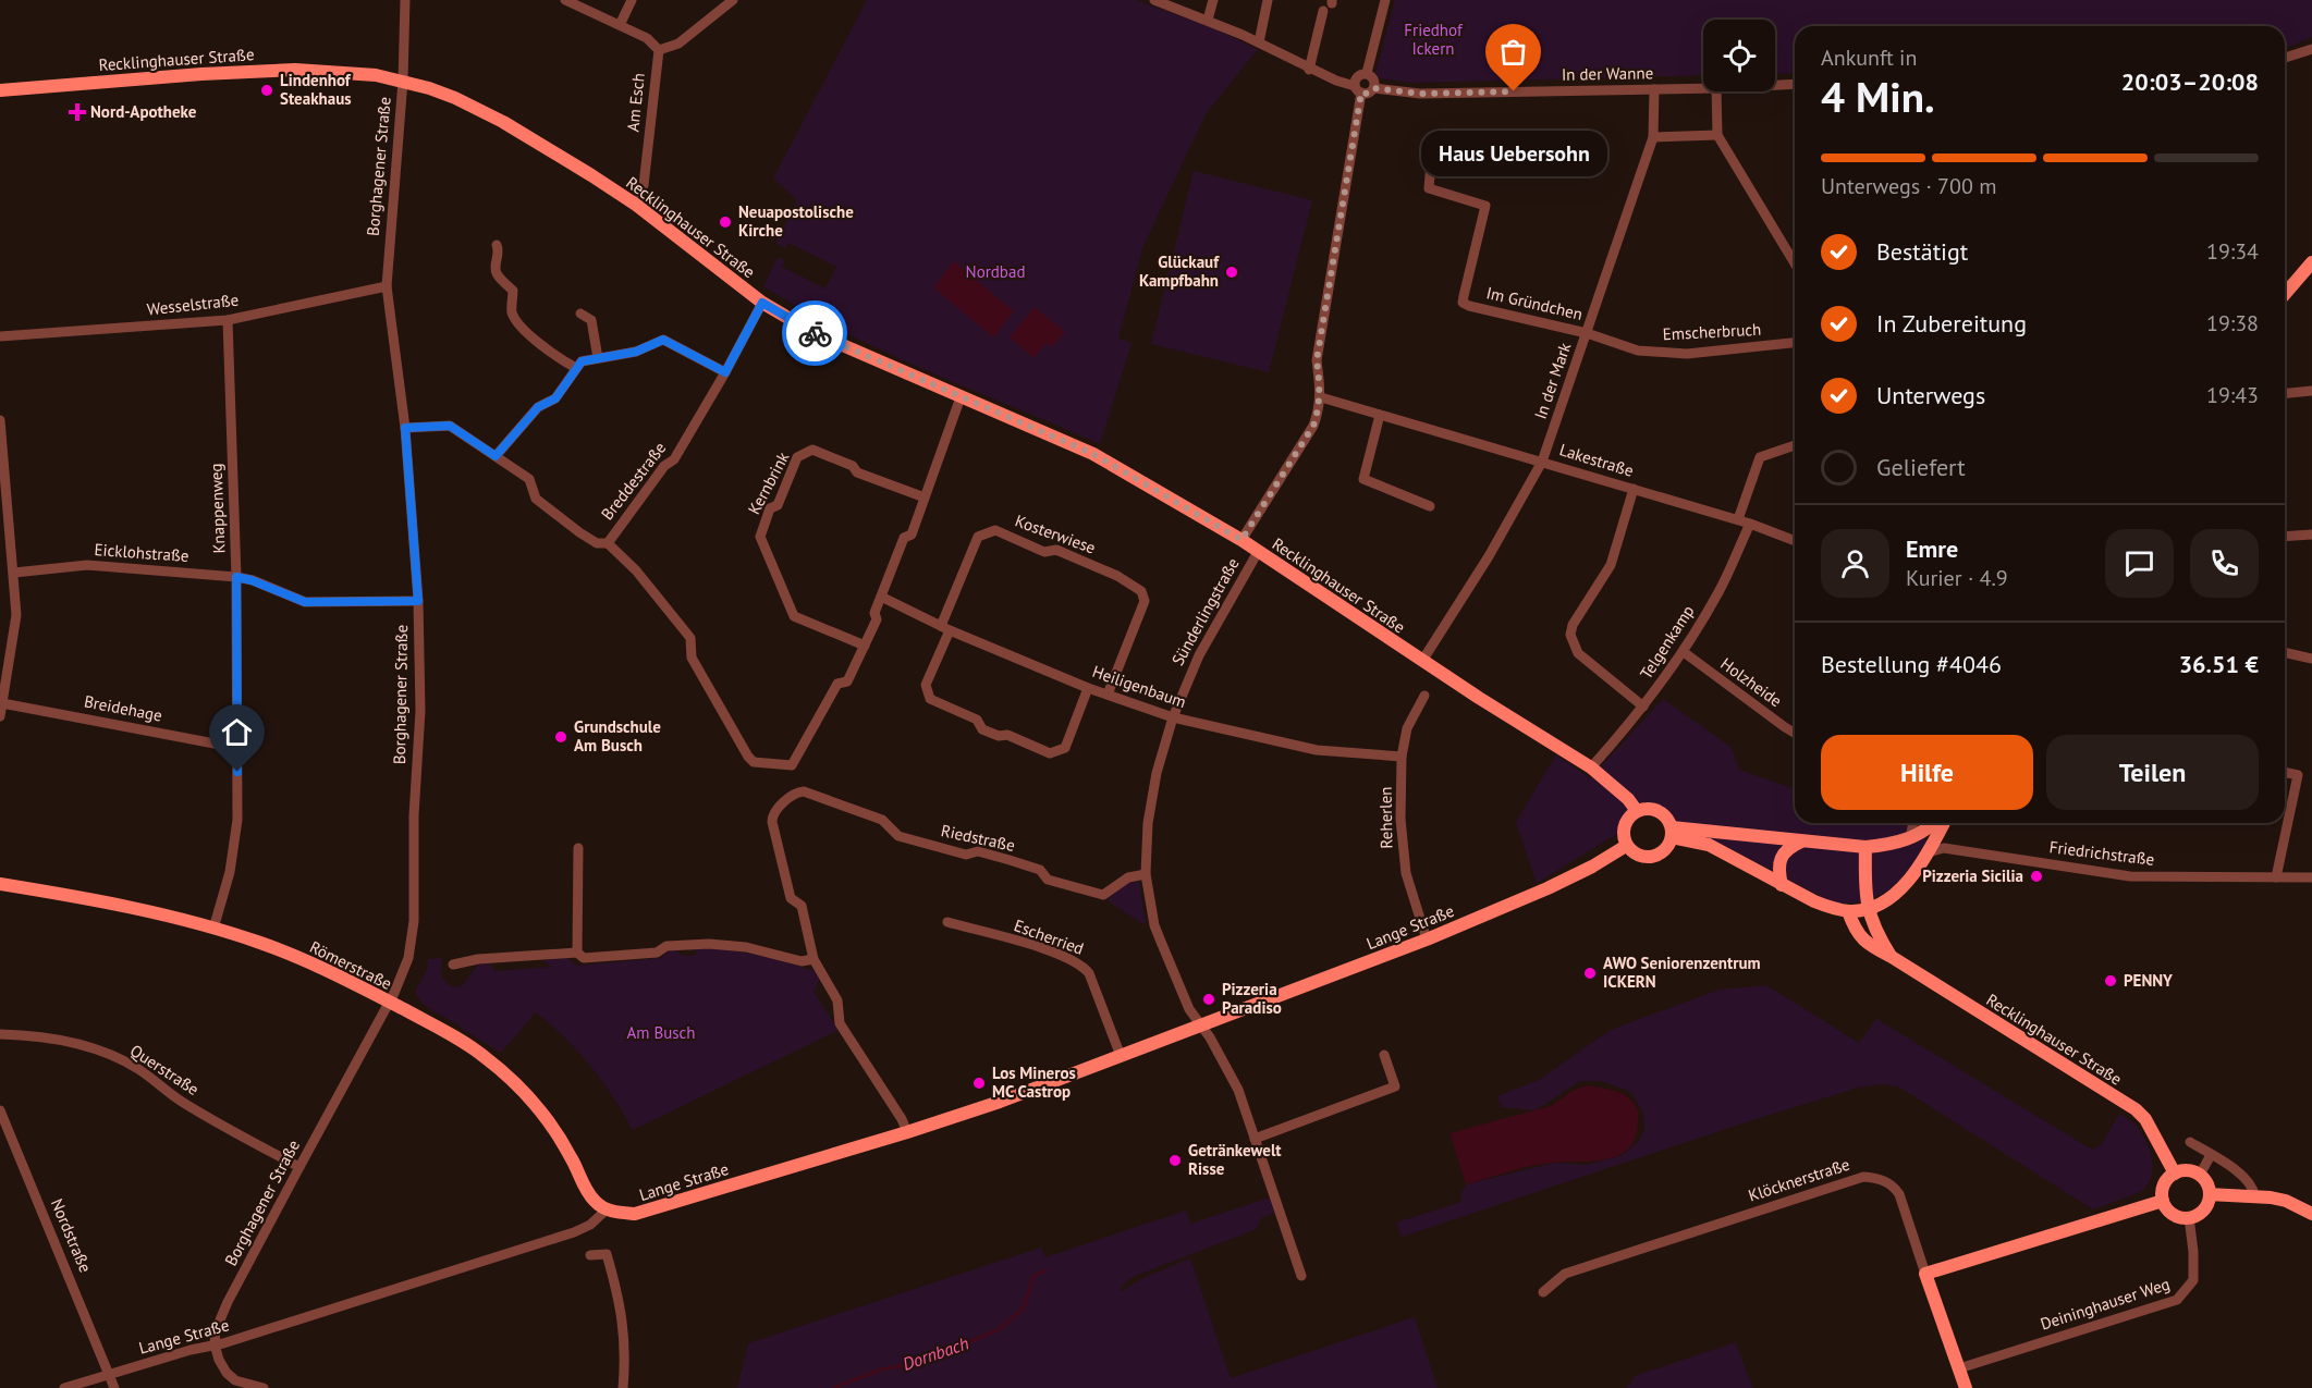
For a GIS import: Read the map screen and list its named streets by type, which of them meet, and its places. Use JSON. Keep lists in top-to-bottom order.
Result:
{
  "streets": {
    "main road": ["Recklinghauser Straße", "Lange Straße", "Römerstraße"],
    "street": [
      "In der Wanne",
      "Am Esch",
      "Borghagener Straße",
      "Im Gründchen",
      "Wesselstraße",
      "Emscherbruch",
      "In der Mark",
      "Lakestraße",
      "Breddestraße",
      "Kernbrink",
      "Knappenweg",
      "Kosterwiese",
      "Eicklohstraße",
      "Sünderlingstraße",
      "Telgenkamp",
      "Holzheide",
      "Heiligenbaum",
      "Breidehage",
      "Reherlen",
      "Riedstraße",
      "Friedrichstraße",
      "Escherried",
      "Querstraße",
      "Klöcknerstraße",
      "Nordstraße",
      "Deininghauser Weg"
    ]
  },
  "crossings": [
    ["Recklinghauser Straße", "Am Esch"],
    ["Recklinghauser Straße", "Borghagener Straße"],
    ["Recklinghauser Straße", "In der Mark"],
    ["Recklinghauser Straße", "Breddestraße"],
    ["Recklinghauser Straße", "Sünderlingstraße"],
    ["Recklinghauser Straße", "Telgenkamp"],
    ["Recklinghauser Straße", "Lange Straße"],
    ["Recklinghauser Straße", "Deininghauser Weg"],
    ["In der Wanne", "In der Mark"],
    ["Borghagener Straße", "Wesselstraße"],
    ["Borghagener Straße", "Eicklohstraße"],
    ["Borghagener Straße", "Lange Straße"],
    ["Borghagener Straße", "Römerstraße"],
    ["Borghagener Straße", "Querstraße"],
    ["Im Gründchen", "Emscherbruch"],
    ["Im Gründchen", "In der Mark"],
    ["Wesselstraße", "Knappenweg"],
    ["Emscherbruch", "In der Mark"],
    ["In der Mark", "Lakestraße"],
    ["Lakestraße", "Telgenkamp"],
    ["Knappenweg", "Eicklohstraße"],
    ["Knappenweg", "Breidehage"],
    ["Knappenweg", "Römerstraße"],
    ["Kosterwiese", "Heiligenbaum"],
    ["Sünderlingstraße", "Heiligenbaum"],
    ["Sünderlingstraße", "Riedstraße"],
    ["Sünderlingstraße", "Lange Straße"],
    ["Telgenkamp", "Holzheide"],
    ["Heiligenbaum", "Reherlen"],
    ["Reherlen", "Lange Straße"],
    ["Riedstraße", "Lange Straße"],
    ["Lange Straße", "Escherried"],
    ["Lange Straße", "Römerstraße"],
    ["Lange Straße", "Nordstraße"]
  ],
  "water": ["Dornbach"],
  "parks": ["Friedhof Ickern", "Nordbad", "Am Busch"],
  "places": {
    "other": [
      "Lindenhof Steakhaus",
      "Haus Uebersohn",
      "Neuapostolische Kirche",
      "Glückauf Kampfbahn",
      "Grundschule Am Busch",
      "Pizzeria Sicilia",
      "AWO Seniorenzentrum ICKERN",
      "PENNY",
      "Pizzeria Paradiso",
      "Los Mineros MC Castrop",
      "Getränkewelt Risse"
    ],
    "health": ["Nord-Apotheke"]
  },
  "page": {
    "heading": ["4 Min.", "Ankunft in", "20:03–20:08"],
    "panel": [
      "Emre",
      "Kurier · 4.9",
      "Bestellung #4046",
      "36.51 €"
    ],
    "bubble": "Haus Uebersohn",
    "bar": "Unterwegs · 700 m",
    "list": [
      ["Bestätigt", "19:34"],
      ["In Zubereitung", "19:38"],
      ["Unterwegs", "19:43"],
      "Geliefert"
    ],
    "buttons": ["Hilfe", "Teilen"]
  }
}
